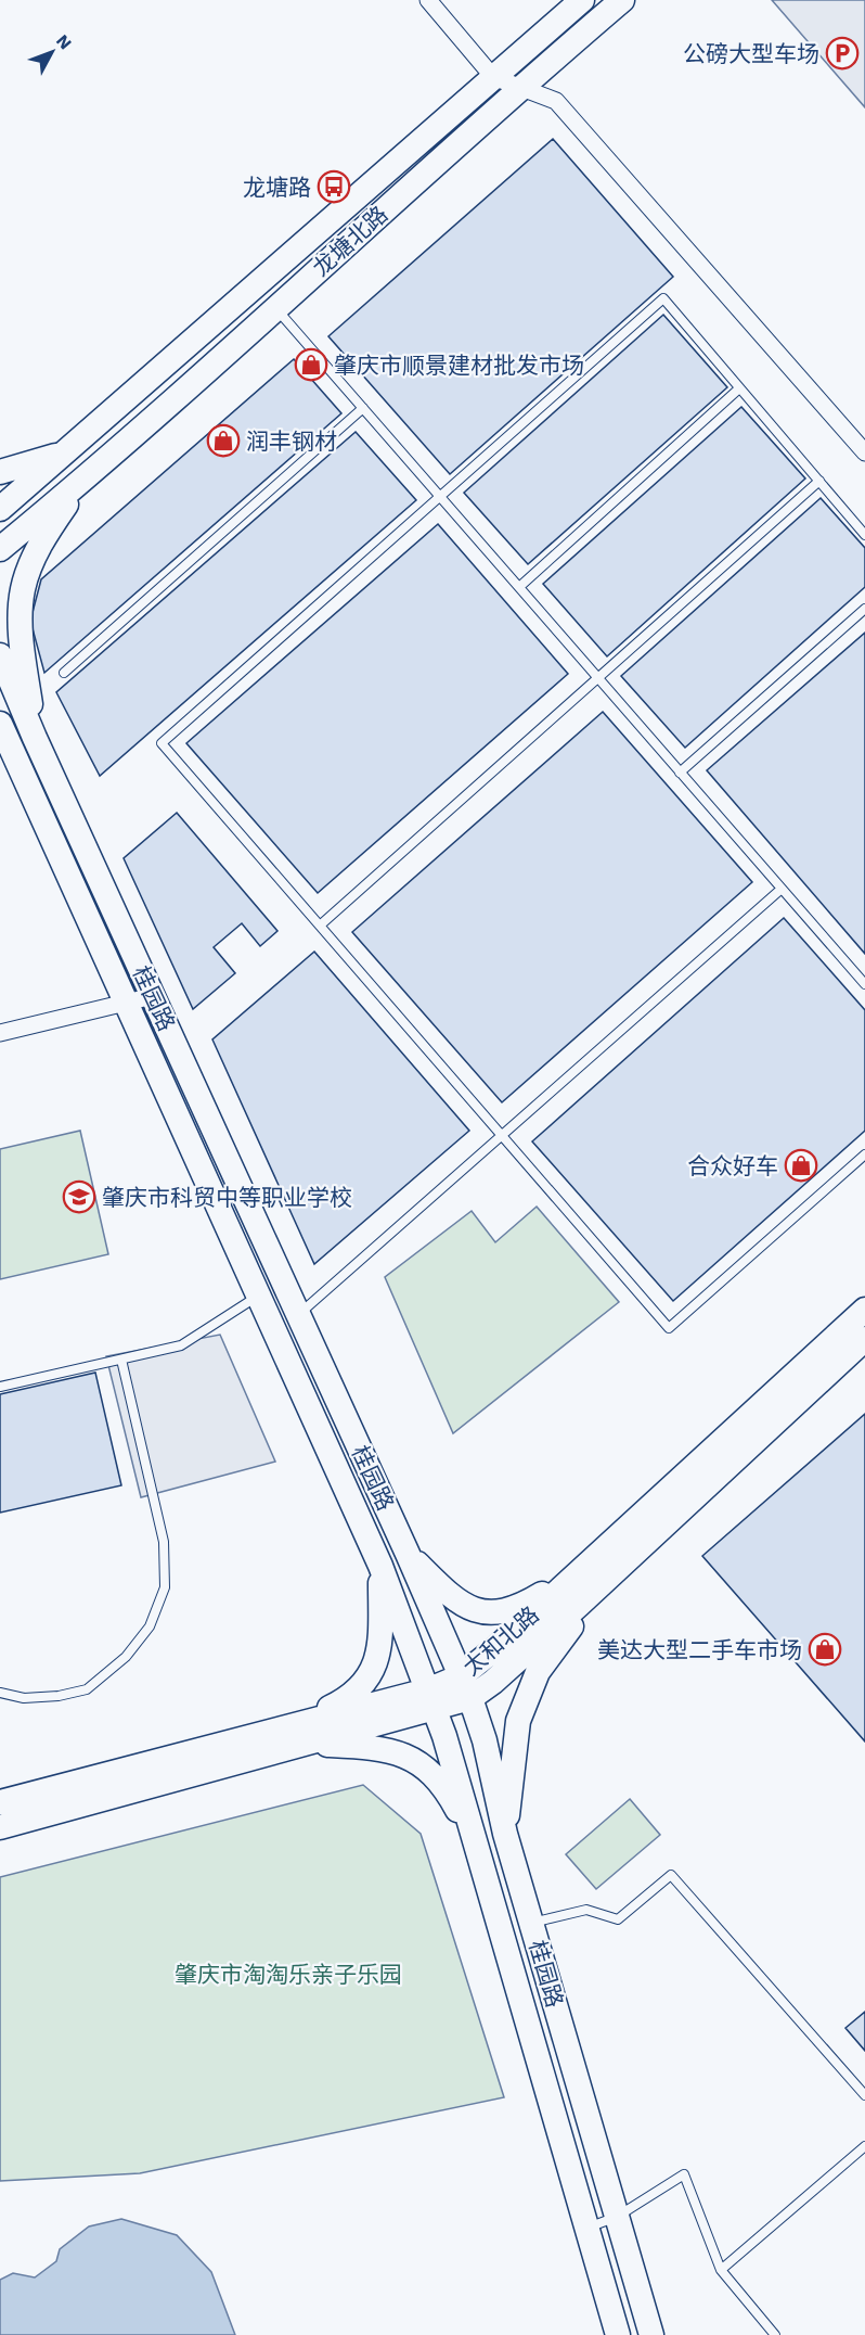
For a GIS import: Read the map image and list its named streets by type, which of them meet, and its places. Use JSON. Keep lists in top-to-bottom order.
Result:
{
  "streets": {
    "main road": ["龙塘北路", "桂园路", "太和北路"]
  },
  "crossings": [
    ["桂园路", "太和北路"]
  ],
  "parks": ["肇庆市淘淘乐亲子乐园"],
  "places": {
    "parking": ["公磅大型车场"],
    "bus stop": ["龙塘路"],
    "shop": [
      "肇庆市顺景建材批发市场",
      "润丰钢材",
      "合众好车",
      "美达大型二手车市场"
    ],
    "school or university": ["肇庆市科贸中等职业学校"]
  },
  "north": "top right"
}
